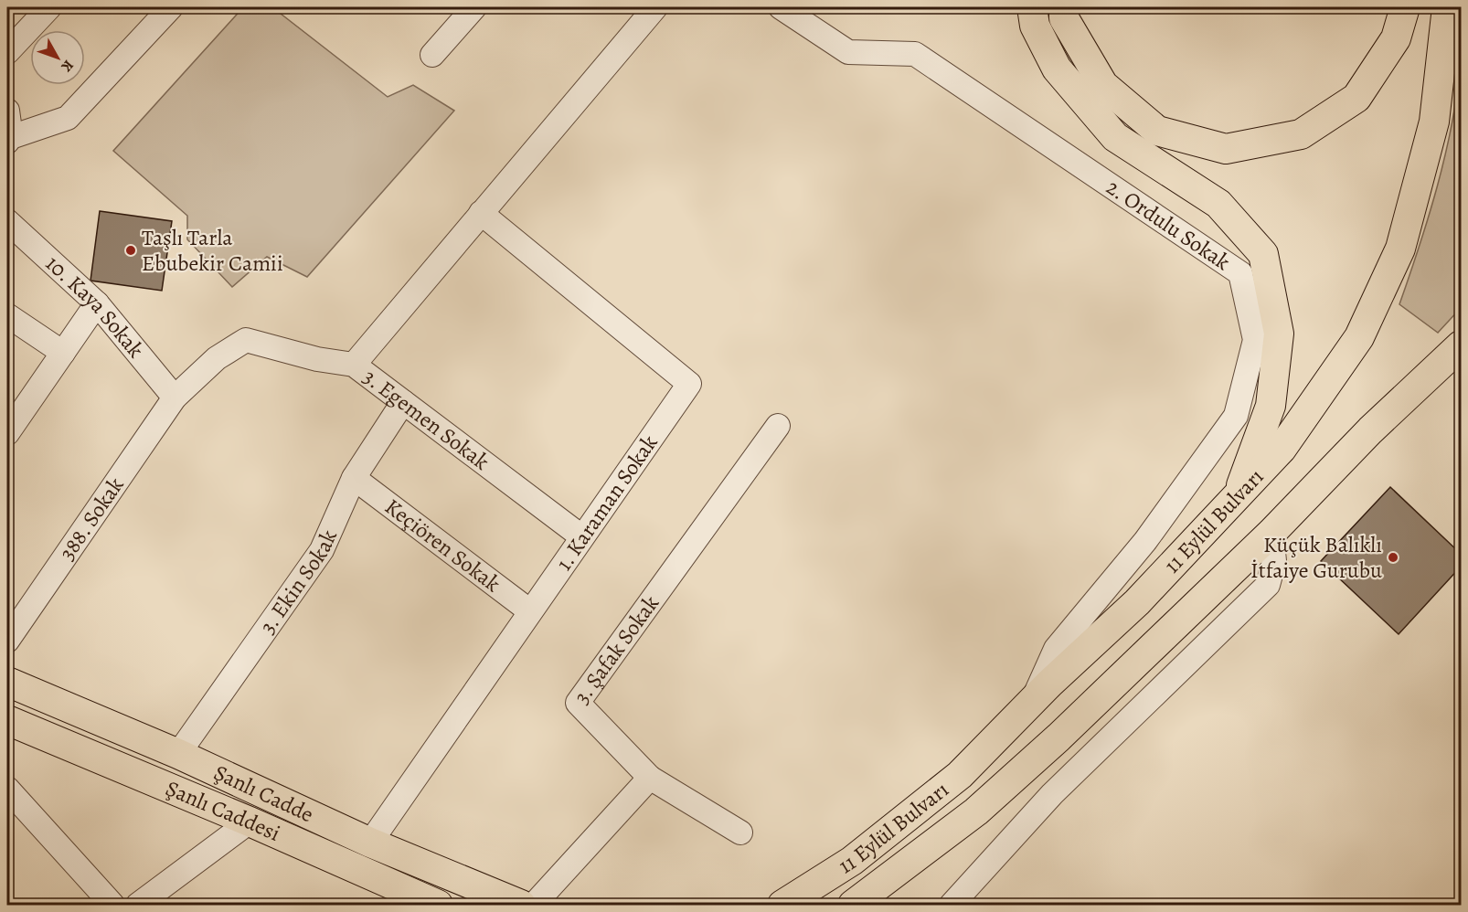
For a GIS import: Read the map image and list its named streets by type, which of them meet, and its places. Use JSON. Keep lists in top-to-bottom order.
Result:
{
  "streets": {
    "main road": ["11 Eylül Bulvarı", "Şanlı Cadde", "Şanlı Caddesi"],
    "street": [
      "2. Ordulu Sokak",
      "10. Kaya Sokak",
      "3. Egemen Sokak",
      "1. Karaman Sokak",
      "388. Sokak",
      "Keçiören Sokak",
      "3. Ekin Sokak",
      "3. Şafak Sokak"
    ]
  },
  "crossings": [
    ["2. Ordulu Sokak", "11 Eylül Bulvarı"],
    ["10. Kaya Sokak", "3. Egemen Sokak"],
    ["10. Kaya Sokak", "388. Sokak"],
    ["3. Egemen Sokak", "1. Karaman Sokak"],
    ["3. Egemen Sokak", "388. Sokak"],
    ["3. Egemen Sokak", "3. Ekin Sokak"],
    ["1. Karaman Sokak", "Keçiören Sokak"],
    ["1. Karaman Sokak", "Şanlı Cadde"],
    ["Keçiören Sokak", "3. Ekin Sokak"],
    ["3. Ekin Sokak", "Şanlı Cadde"]
  ],
  "places": ["Taşlı Tarla Ebubekir Camii", "Küçük Balıklı İtfaiye Gurubu"],
  "north": "bottom right"
}
